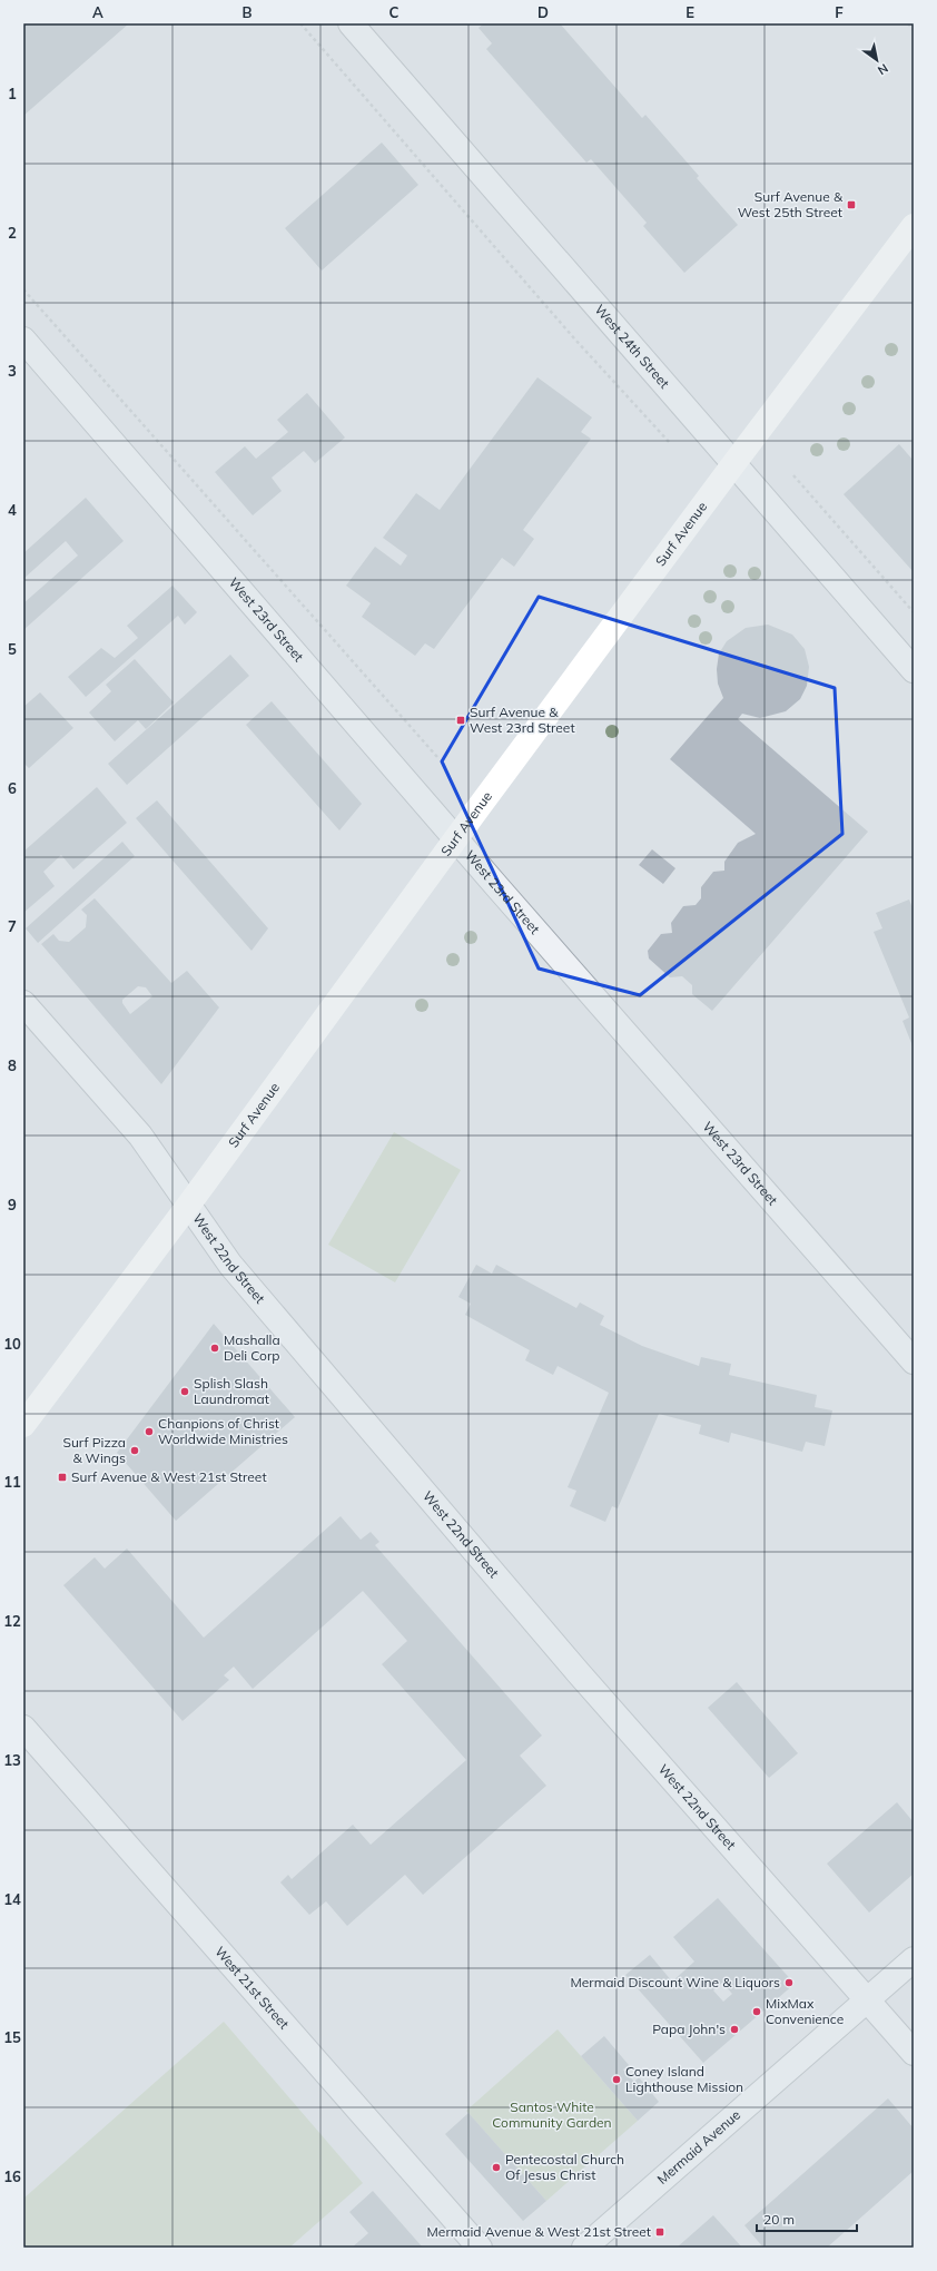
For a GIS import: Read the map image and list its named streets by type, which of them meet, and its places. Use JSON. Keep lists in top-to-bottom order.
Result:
{
  "streets": {
    "main road": ["Surf Avenue"],
    "street": [
      "West 24th Street",
      "West 23rd Street",
      "West 22nd Street",
      "West 21st Street",
      "Mermaid Avenue"
    ]
  },
  "crossings": [
    ["West 24th Street", "Surf Avenue"],
    ["Surf Avenue", "West 23rd Street"],
    ["Surf Avenue", "West 22nd Street"],
    ["West 22nd Street", "Mermaid Avenue"]
  ],
  "parks": ["Santos White Community Garden"],
  "places": {
    "transit": [
      "Surf Avenue & West 25th Street",
      "Surf Avenue & West 23rd Street",
      "Surf Avenue & West 21st Street",
      "Mermaid Avenue & West 21st Street"
    ],
    "other": [
      "Mashalla Deli Corp",
      "Splish Slash Laundromat",
      "Chanpions of Christ Worldwide Ministries",
      "Surf Pizza & Wings",
      "Mermaid Discount Wine & Liquors",
      "MixMax Convenience",
      "Papa John's",
      "Coney Island Lighthouse Mission",
      "Pentecostal Church Of Jesus Christ"
    ]
  },
  "scale_bar": "20 m",
  "north": "bottom right",
  "grid": {
    "columns": [
      "A",
      "B",
      "C",
      "D",
      "E",
      "F"
    ],
    "rows": [
      "1",
      "2",
      "3",
      "4",
      "5",
      "6",
      "7",
      "8",
      "9",
      "10",
      "11",
      "12",
      "13",
      "14",
      "15",
      "16"
    ]
  }
}
